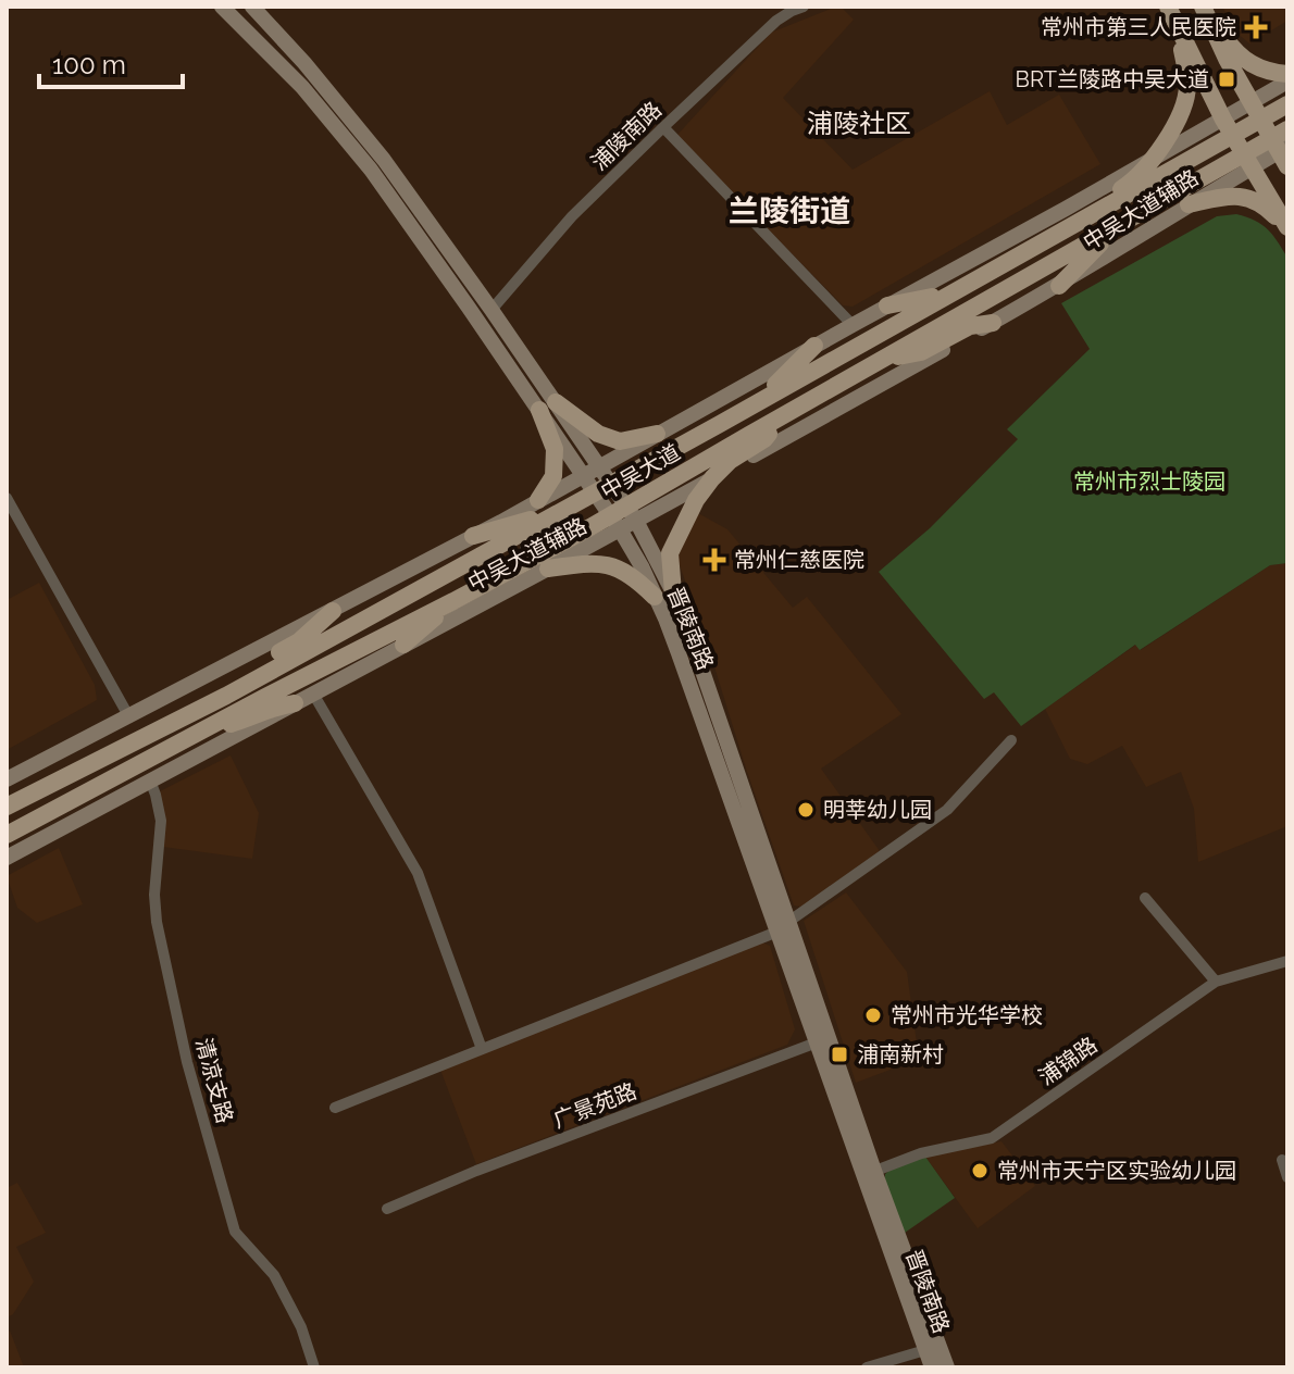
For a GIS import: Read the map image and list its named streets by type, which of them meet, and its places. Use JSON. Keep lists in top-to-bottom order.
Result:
{
  "streets": {
    "main road": ["中吴大道辅路", "中吴大道", "晋陵南路"],
    "street": [
      "浦陵南路",
      "浦锦路",
      "清凉支路",
      "广景苑路"
    ]
  },
  "crossings": [
    ["浦陵南路", "晋陵南路"],
    ["中吴大道辅路", "中吴大道"],
    ["中吴大道辅路", "晋陵南路"],
    ["中吴大道辅路", "清凉支路"],
    ["中吴大道", "晋陵南路"],
    ["晋陵南路", "浦锦路"],
    ["晋陵南路", "广景苑路"]
  ],
  "districts": ["浦陵社区", "兰陵街道"],
  "parks": ["常州市烈士陵园"],
  "places": {
    "health": ["常州市第三人民医院", "常州仁慈医院"],
    "transit": ["BRT兰陵路中吴大道", "浦南新村"],
    "other": ["明莘幼儿园", "常州市光华学校", "常州市天宁区实验幼儿园"]
  },
  "scale_bar": "100 m"
}
